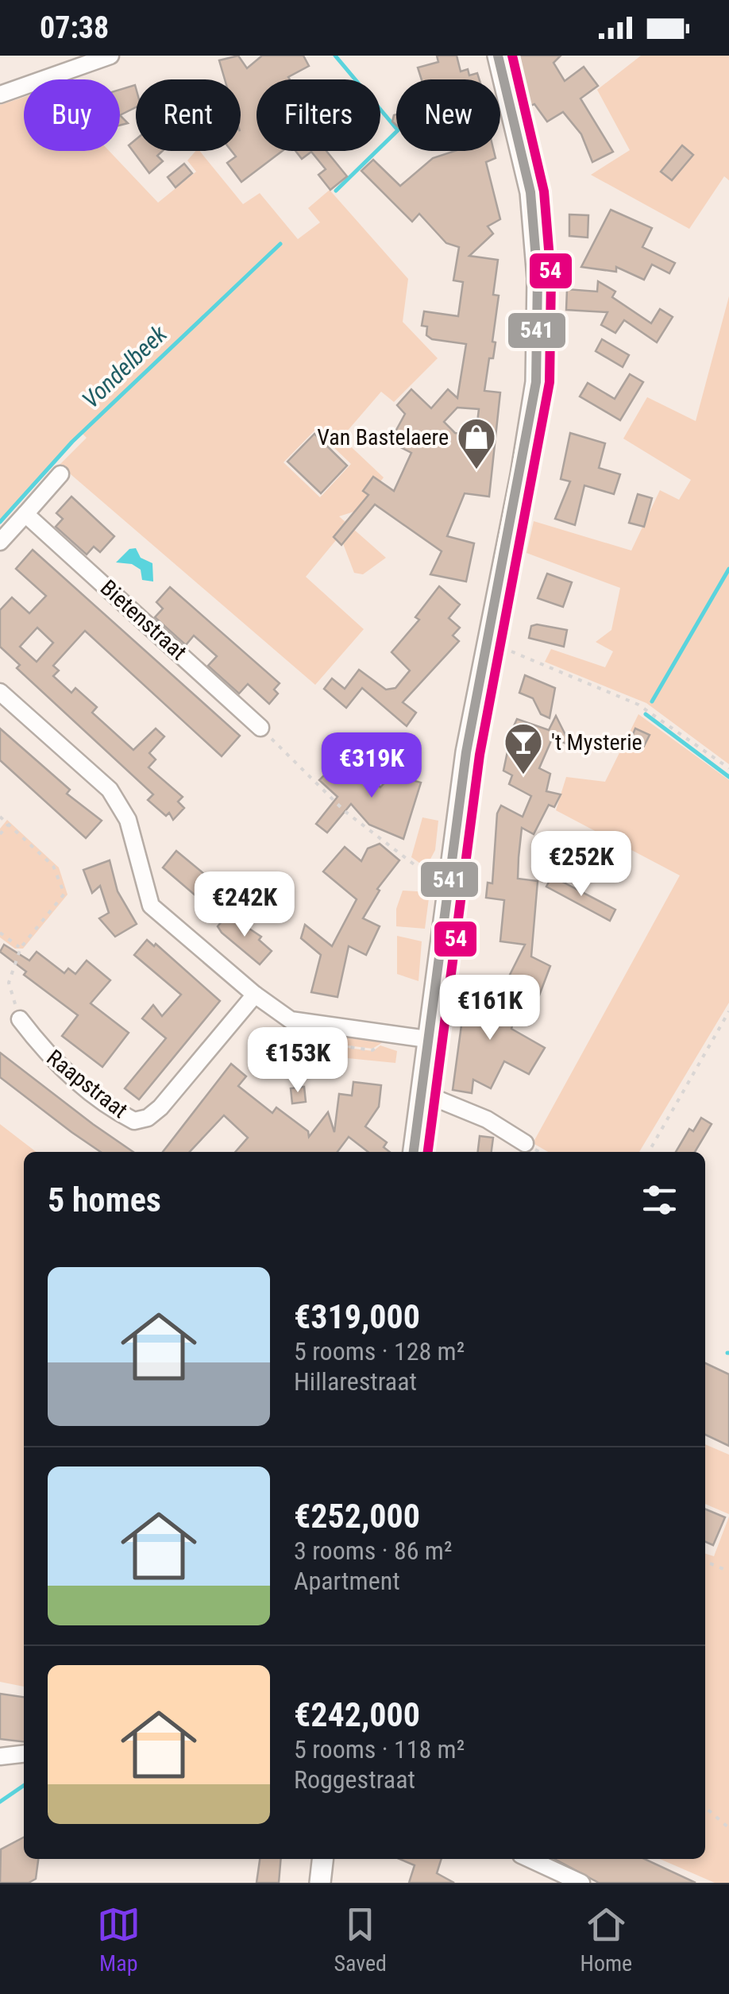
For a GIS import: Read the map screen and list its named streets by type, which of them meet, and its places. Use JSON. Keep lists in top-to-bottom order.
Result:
{
  "streets": {
    "street": ["Bietenstraat", "Raapstraat"]
  },
  "water": ["Vondelbeek"],
  "places": {
    "shop": ["Van Bastelaere"],
    "bar": ["'t Mysterie"]
  },
  "lines": ["transit line 541", "transit line 54"],
  "page": {
    "status": "07:38",
    "chip": [
      "Buy",
      "Rent",
      "Filters",
      "New"
    ],
    "price": [
      "€319K",
      "€252K",
      "€242K",
      "€161K",
      "€153K"
    ],
    "heading": "5 homes",
    "list": [
      {
        "name": "€319,000",
        "note": "5 rooms · 128 m² · Hillarestraat"
      },
      {
        "name": "€252,000",
        "note": "3 rooms · 86 m² · Apartment"
      },
      {
        "name": "€242,000",
        "note": "5 rooms · 118 m² · Roggestraat"
      }
    ],
    "tabs": ["Map", "Saved", "Home"]
  }
}
